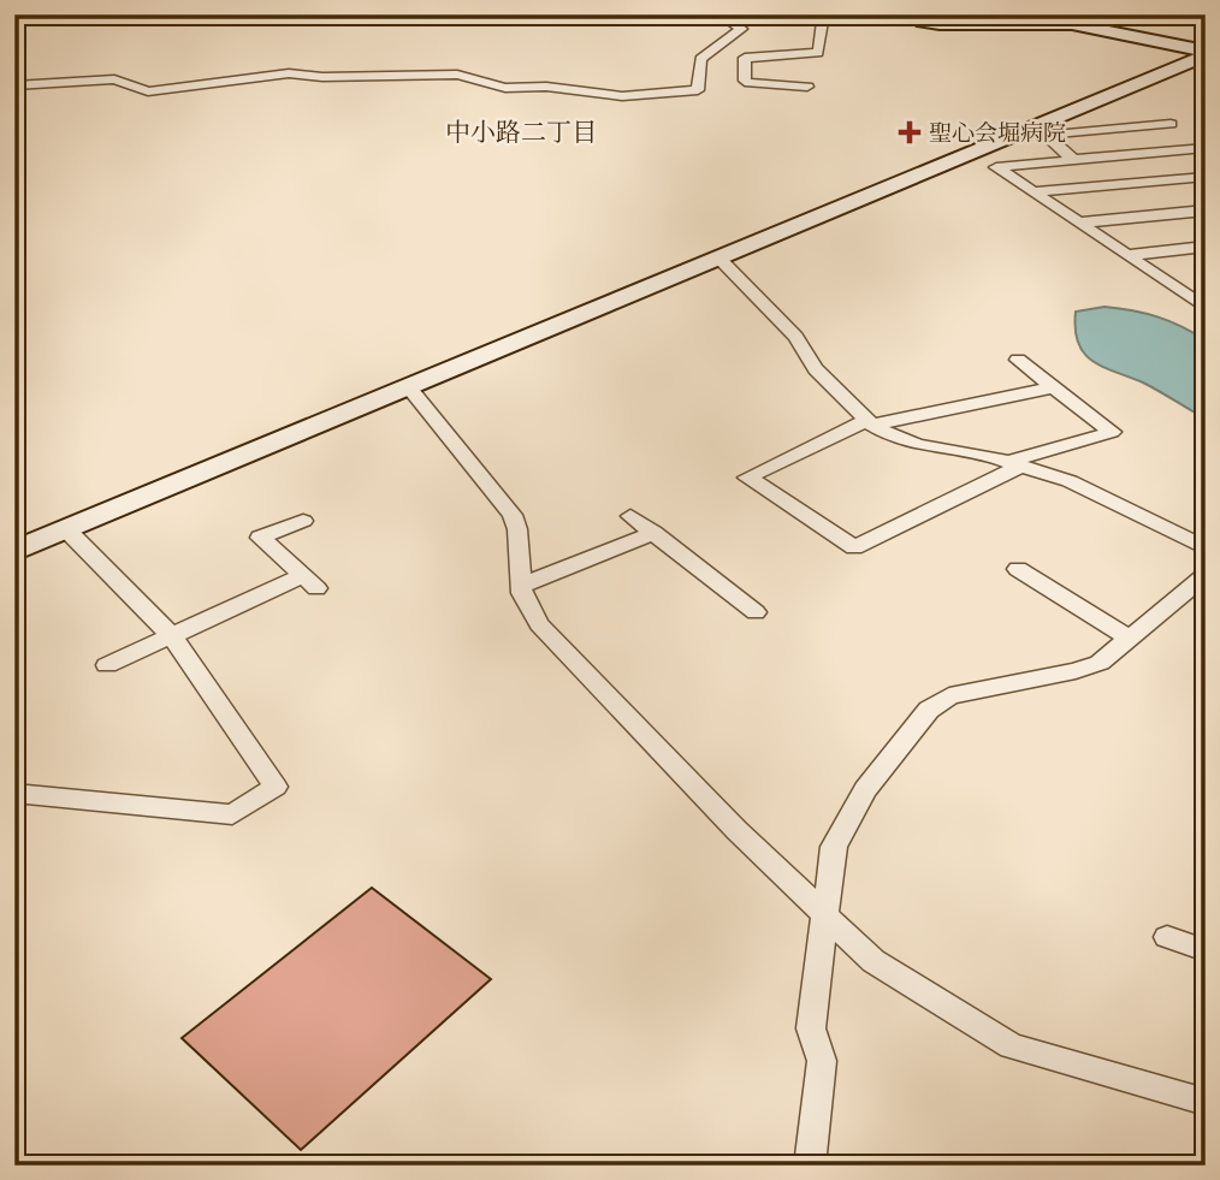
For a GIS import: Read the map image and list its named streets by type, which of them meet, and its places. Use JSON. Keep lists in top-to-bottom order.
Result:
{
  "districts": ["中小路二丁目"],
  "places": {
    "health": ["聖心会堀病院"]
  }
}
